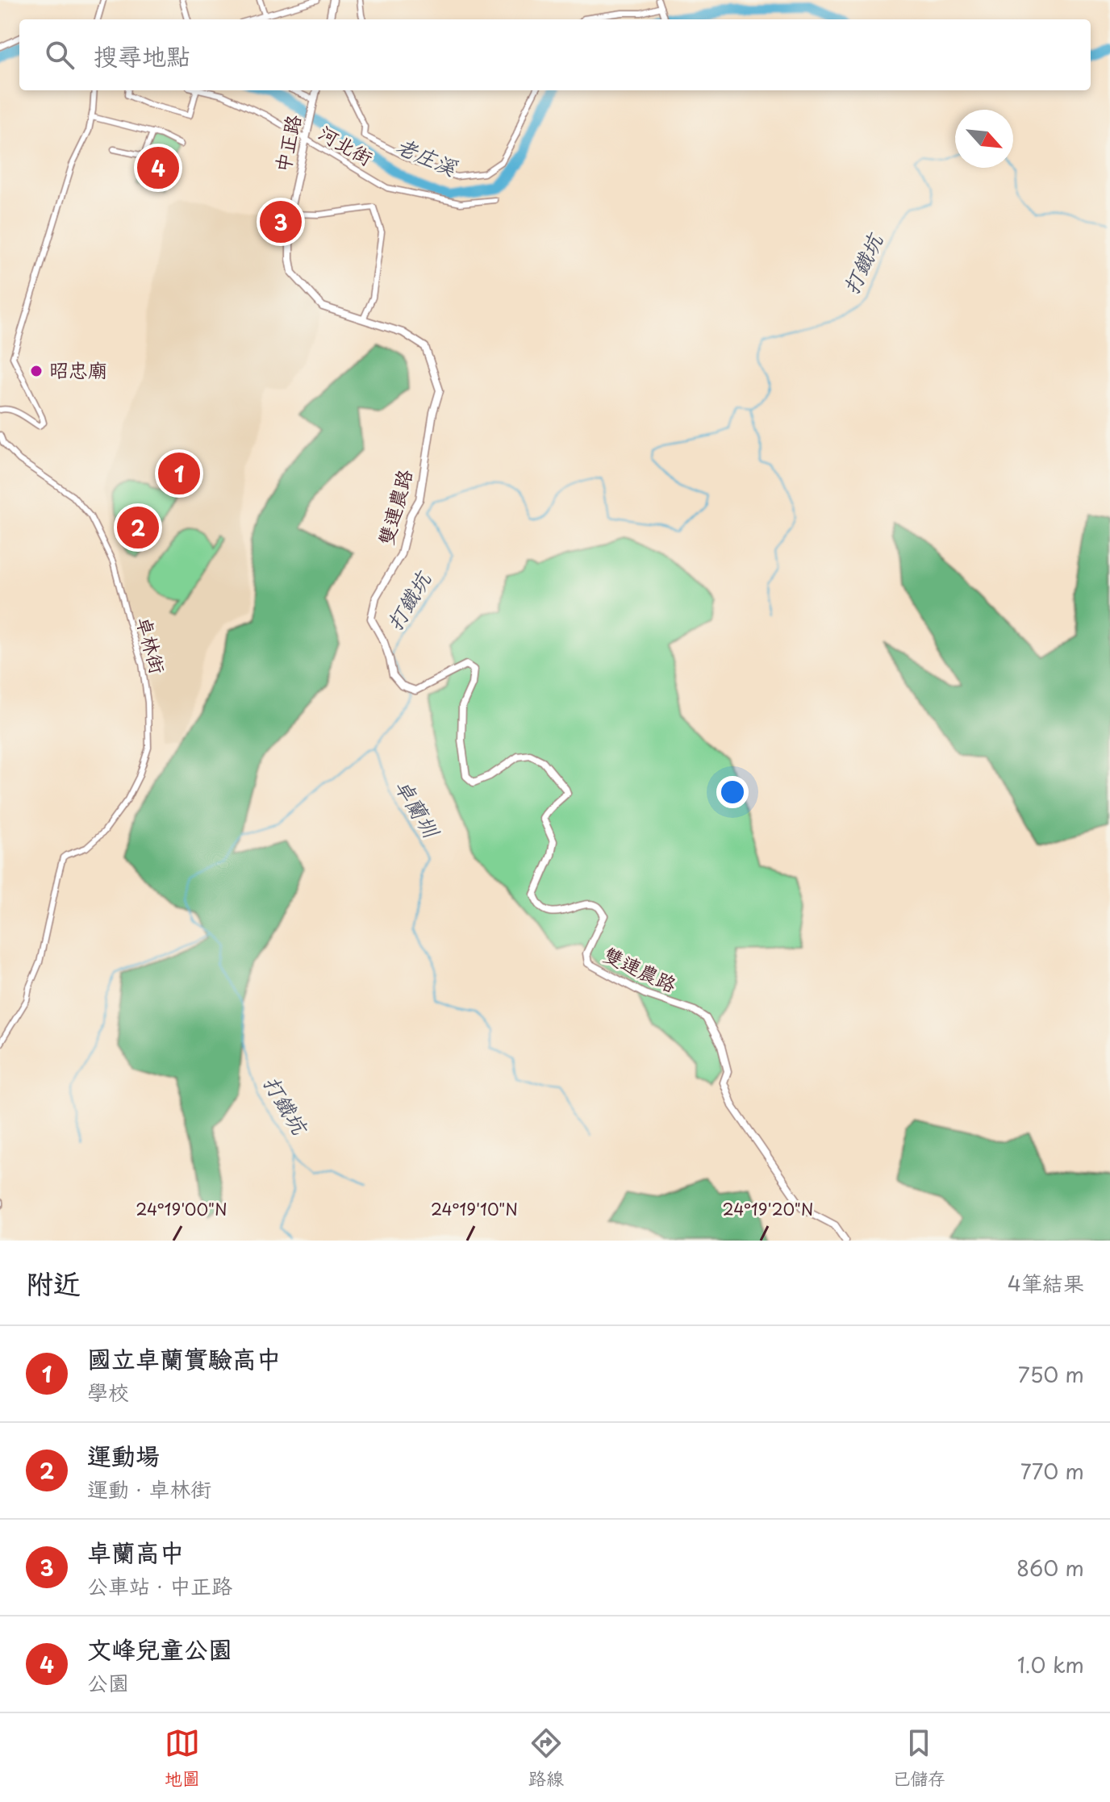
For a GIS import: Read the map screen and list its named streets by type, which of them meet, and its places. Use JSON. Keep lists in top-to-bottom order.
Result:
{
  "streets": {
    "street": [
      "中正路",
      "河北街",
      "雙連農路",
      "卓林街"
    ]
  },
  "crossings": [
    ["中正路", "河北街"],
    ["中正路", "雙連農路"]
  ],
  "water": ["老庄溪", "打鐵坑", "卓蘭圳"],
  "places": ["昭忠廟"],
  "north": "bottom right",
  "page": {
    "search": "搜尋地點",
    "pins": [
      "4",
      "3",
      "1",
      "2"
    ],
    "heading": ["附近", "4筆結果"],
    "list": [
      {
        "mark": "1",
        "name": "國立卓蘭實驗高中",
        "note": "學校",
        "value": "750 m"
      },
      {
        "mark": "2",
        "name": "運動場",
        "note": "運動 · 卓林街",
        "value": "770 m"
      },
      {
        "mark": "3",
        "name": "卓蘭高中",
        "note": "公車站 · 中正路",
        "value": "860 m"
      },
      {
        "mark": "4",
        "name": "文峰兒童公園",
        "note": "公園",
        "value": "1.0 km"
      }
    ],
    "nav": ["地圖", "路線", "已儲存"]
  },
  "coordinates": ["24°19'00\"N", "24°19'10\"N", "24°19'20\"N"]
}
